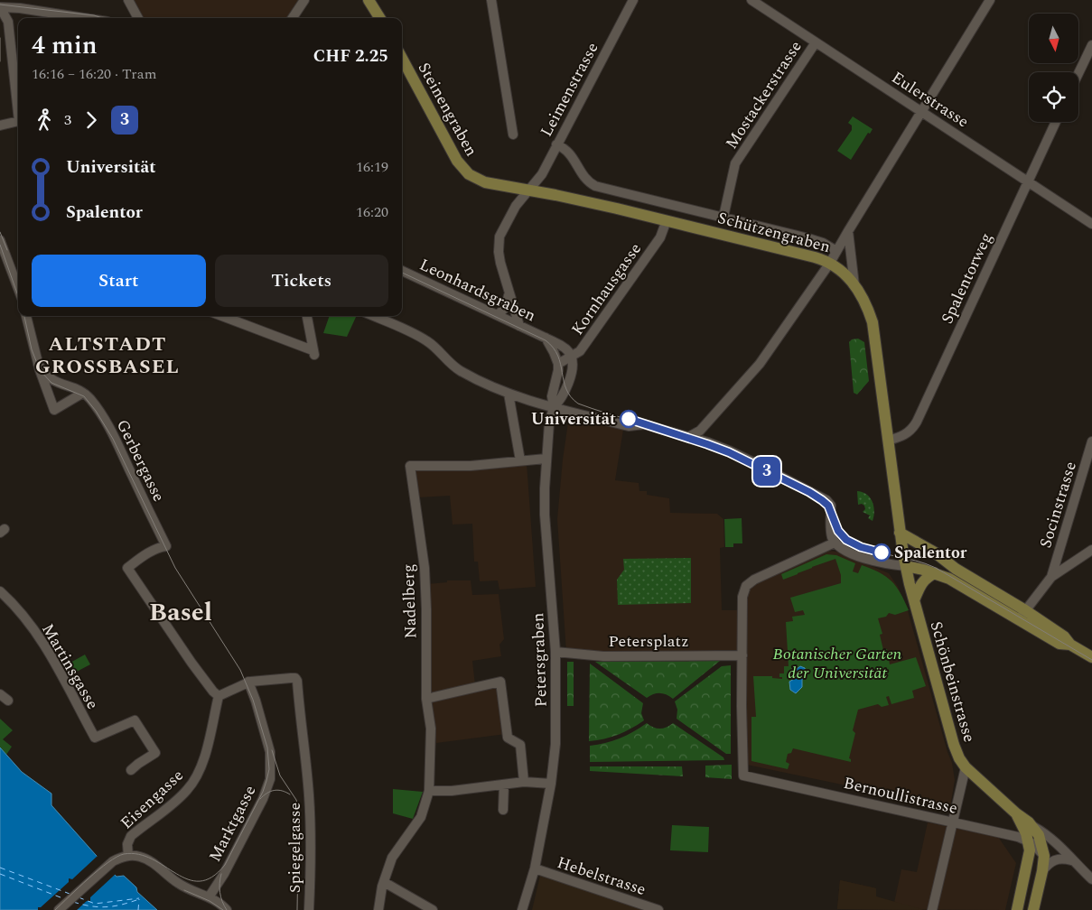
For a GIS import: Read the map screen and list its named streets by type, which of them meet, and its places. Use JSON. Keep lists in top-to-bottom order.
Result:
{
  "streets": {
    "main road": ["Steinengraben", "Schützengraben", "Schönbeinstrasse"],
    "street": [
      "Leimenstrasse",
      "Mostackerstrasse",
      "Eulerstrasse",
      "Spalentorweg",
      "Kornhausgasse",
      "Leonhardsgraben",
      "Gerbergasse",
      "Socinstrasse",
      "Nadelberg",
      "Petersplatz",
      "Petersgraben",
      "Martinsgasse",
      "Bernoullistrasse",
      "Eisengasse",
      "Marktgasse",
      "Spiegelgasse",
      "Hebelstrasse"
    ]
  },
  "crossings": [
    ["Leimenstrasse", "Steinengraben"],
    ["Leimenstrasse", "Schützengraben"],
    ["Leimenstrasse", "Leonhardsgraben"],
    ["Mostackerstrasse", "Eulerstrasse"],
    ["Mostackerstrasse", "Schützengraben"],
    ["Eulerstrasse", "Spalentorweg"],
    ["Steinengraben", "Schützengraben"],
    ["Schützengraben", "Spalentorweg"],
    ["Schützengraben", "Kornhausgasse"],
    ["Schützengraben", "Schönbeinstrasse"],
    ["Kornhausgasse", "Leonhardsgraben"],
    ["Kornhausgasse", "Petersgraben"],
    ["Leonhardsgraben", "Petersgraben"],
    ["Gerbergasse", "Eisengasse"],
    ["Petersplatz", "Petersgraben"],
    ["Petersplatz", "Bernoullistrasse"],
    ["Petersgraben", "Hebelstrasse"],
    ["Marktgasse", "Spiegelgasse"]
  ],
  "districts": ["ALTSTADT GROSSBASEL", "Basel"],
  "parks": ["Botanischer Garten der Universität"],
  "places": ["Universität", "Spalentor"],
  "lines": ["tram line 3"],
  "north": "bottom",
  "page": {
    "on_map": "3",
    "heading": ["4 min", "16:16 – 16:20 · Tram", "CHF 2.25"],
    "legs": ["3", "3"],
    "list": [
      {
        "name": "Universität",
        "value": "16:19"
      },
      {
        "name": "Spalentor",
        "value": "16:20"
      }
    ],
    "buttons": ["Start", "Tickets"]
  }
}
